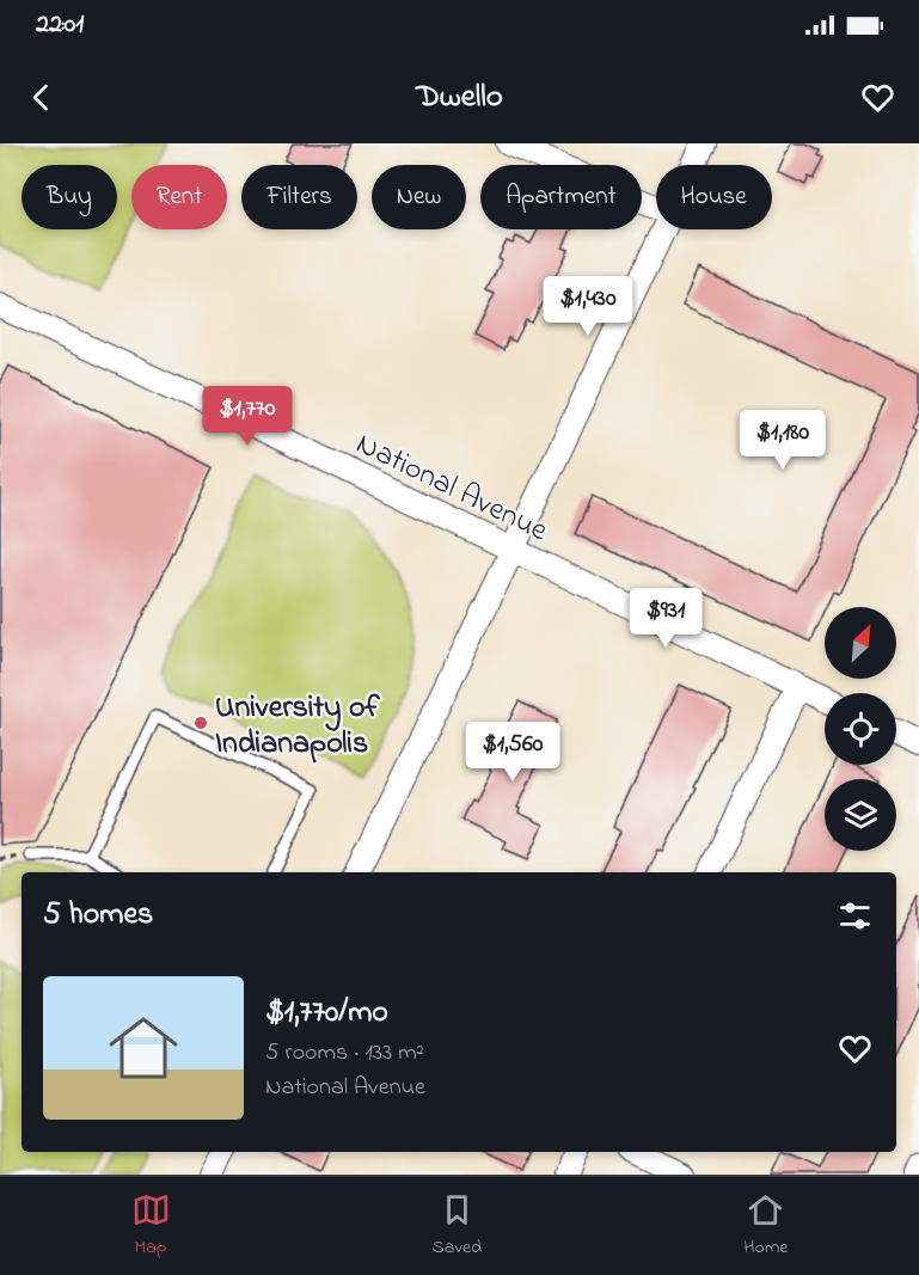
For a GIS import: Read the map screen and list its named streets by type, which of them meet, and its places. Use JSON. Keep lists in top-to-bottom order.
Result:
{
  "streets": {
    "street": ["National Avenue"]
  },
  "places": ["University of Indianapolis"],
  "north": "top right",
  "page": {
    "status": "22:01",
    "header": "Dwello",
    "chip": [
      "Buy",
      "Rent",
      "Filters",
      "New",
      "Apartment",
      "House"
    ],
    "price": [
      "$1,430",
      "$1,770",
      "$1,180",
      "$931",
      "$1,560"
    ],
    "heading": "5 homes",
    "list": [
      {
        "name": "$1,770/mo",
        "note": "5 rooms · 133 m² · National Avenue"
      }
    ],
    "tabs": ["Map", "Saved", "Home"]
  }
}
